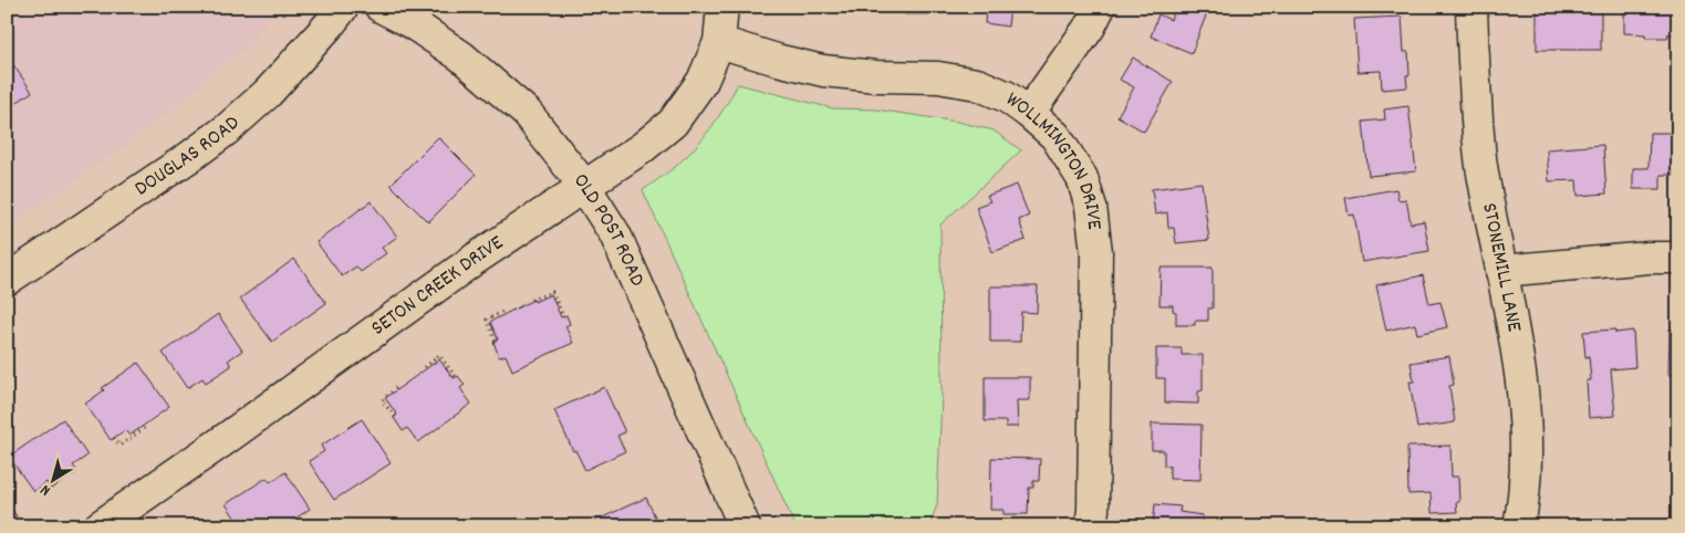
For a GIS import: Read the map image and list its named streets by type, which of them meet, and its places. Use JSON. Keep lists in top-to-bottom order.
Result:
{
  "streets": {
    "street": [
      "DOUGLAS ROAD",
      "WOLLMINGTON DRIVE",
      "OLD POST ROAD",
      "STONEMILL LANE",
      "SETON CREEK DRIVE"
    ]
  },
  "crossings": [
    ["WOLLMINGTON DRIVE", "SETON CREEK DRIVE"],
    ["OLD POST ROAD", "SETON CREEK DRIVE"]
  ],
  "north": "bottom left"
}
